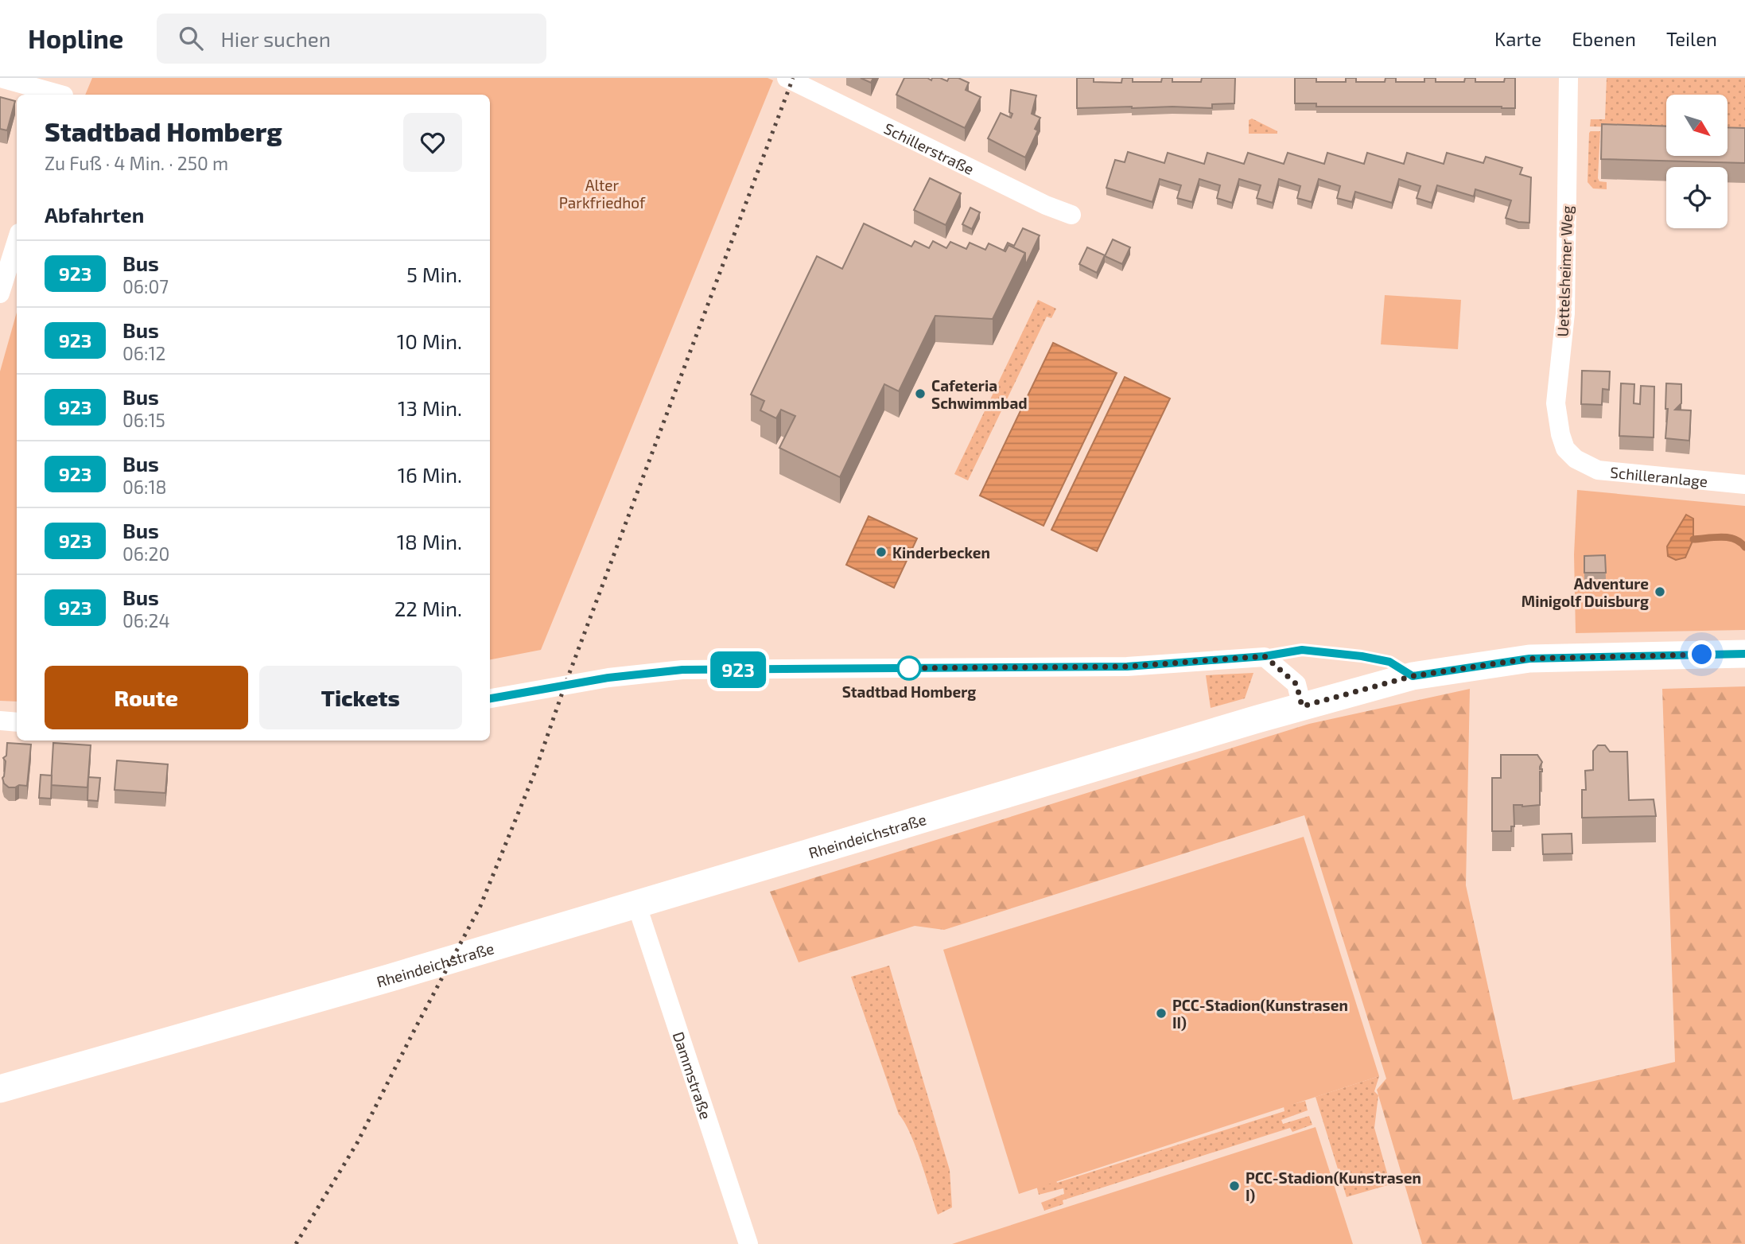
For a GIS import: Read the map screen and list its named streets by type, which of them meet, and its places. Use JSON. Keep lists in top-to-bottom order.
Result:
{
  "streets": {
    "main road": ["Rheindeichstraße"],
    "street": [
      "Schillerstraße",
      "Uettelsheimer Weg",
      "Schilleranlage",
      "Dammstraße"
    ]
  },
  "crossings": [
    ["Uettelsheimer Weg", "Schilleranlage"],
    ["Rheindeichstraße", "Dammstraße"]
  ],
  "parks": ["Alter Parkfriedhof"],
  "places": [
    "Cafeteria Schwimmbad",
    "Kinderbecken",
    "Adventure Minigolf Duisburg",
    "Stadtbad Homberg",
    "PCC-Stadion(Kunstrasen II)",
    "PCC-Stadion(Kunstrasen I)"
  ],
  "lines": ["bus line 923"],
  "north": "bottom right",
  "page": {
    "header": "Hopline",
    "search": "Hier suchen",
    "nav": ["Karte", "Ebenen", "Teilen"],
    "on_map": "923",
    "heading": [
      ["Stadtbad Homberg", "Zu Fuß · 4 Min. · 250 m"],
      "Abfahrten"
    ],
    "list": [
      {
        "mark": "923",
        "name": "Bus",
        "note": "06:07",
        "value": "5 Min."
      },
      {
        "mark": "923",
        "name": "Bus",
        "note": "06:12",
        "value": "10 Min."
      },
      {
        "mark": "923",
        "name": "Bus",
        "note": "06:15",
        "value": "13 Min."
      },
      {
        "mark": "923",
        "name": "Bus",
        "note": "06:18",
        "value": "16 Min."
      },
      {
        "mark": "923",
        "name": "Bus",
        "note": "06:20",
        "value": "18 Min."
      },
      {
        "mark": "923",
        "name": "Bus",
        "note": "06:24",
        "value": "22 Min."
      }
    ],
    "buttons": ["Route", "Tickets"]
  }
}
